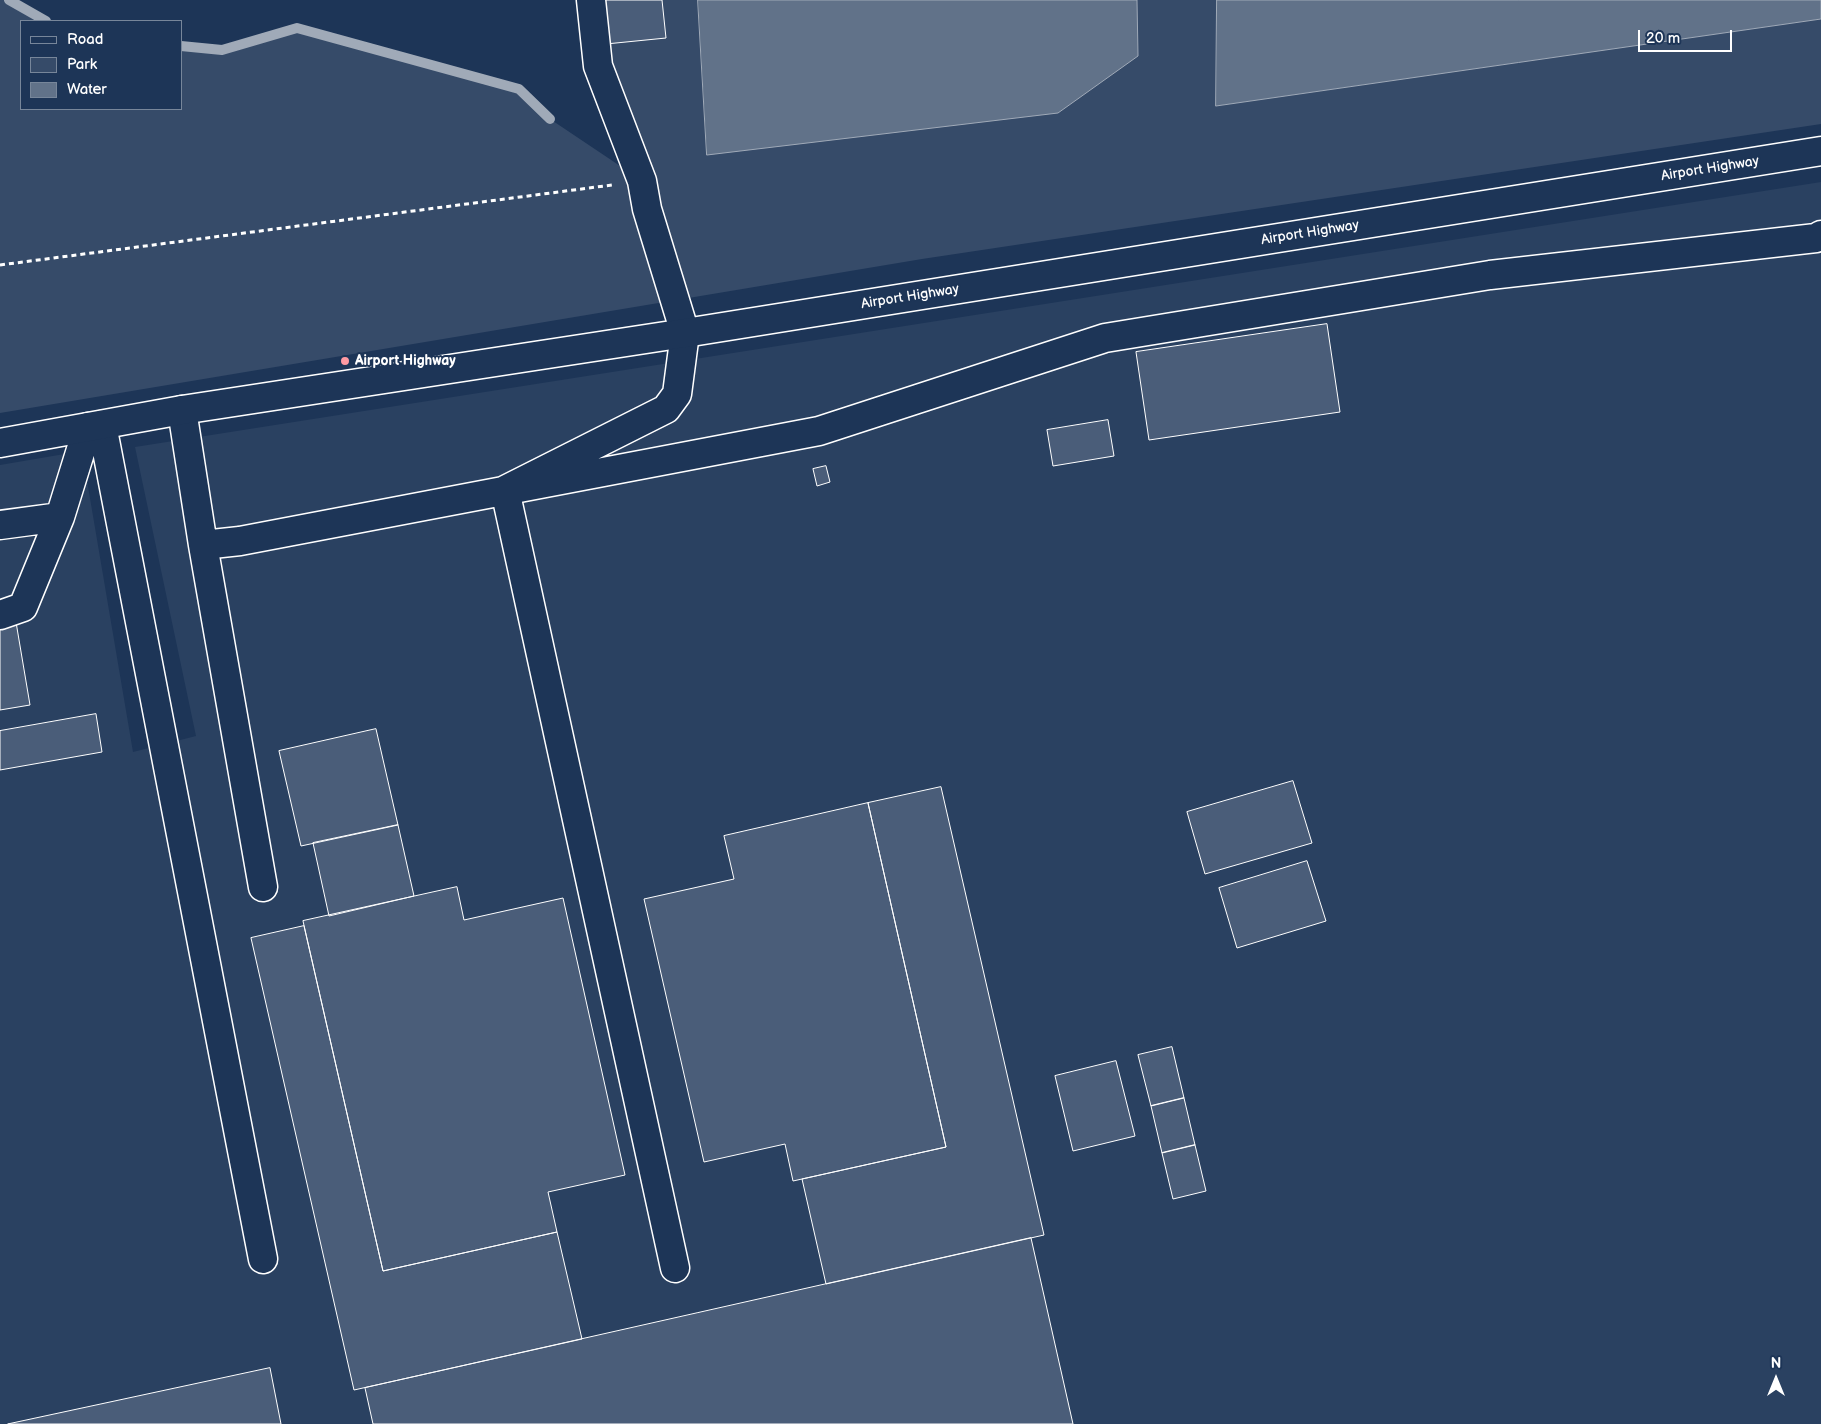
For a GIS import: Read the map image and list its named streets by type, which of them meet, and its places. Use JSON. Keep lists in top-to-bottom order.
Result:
{
  "streets": {
    "main road": ["Airport Highway"]
  },
  "places": ["Airport Highway"],
  "legend": ["Road", "Park", "Water"],
  "scale_bar": "20 m",
  "north": "top"
}
